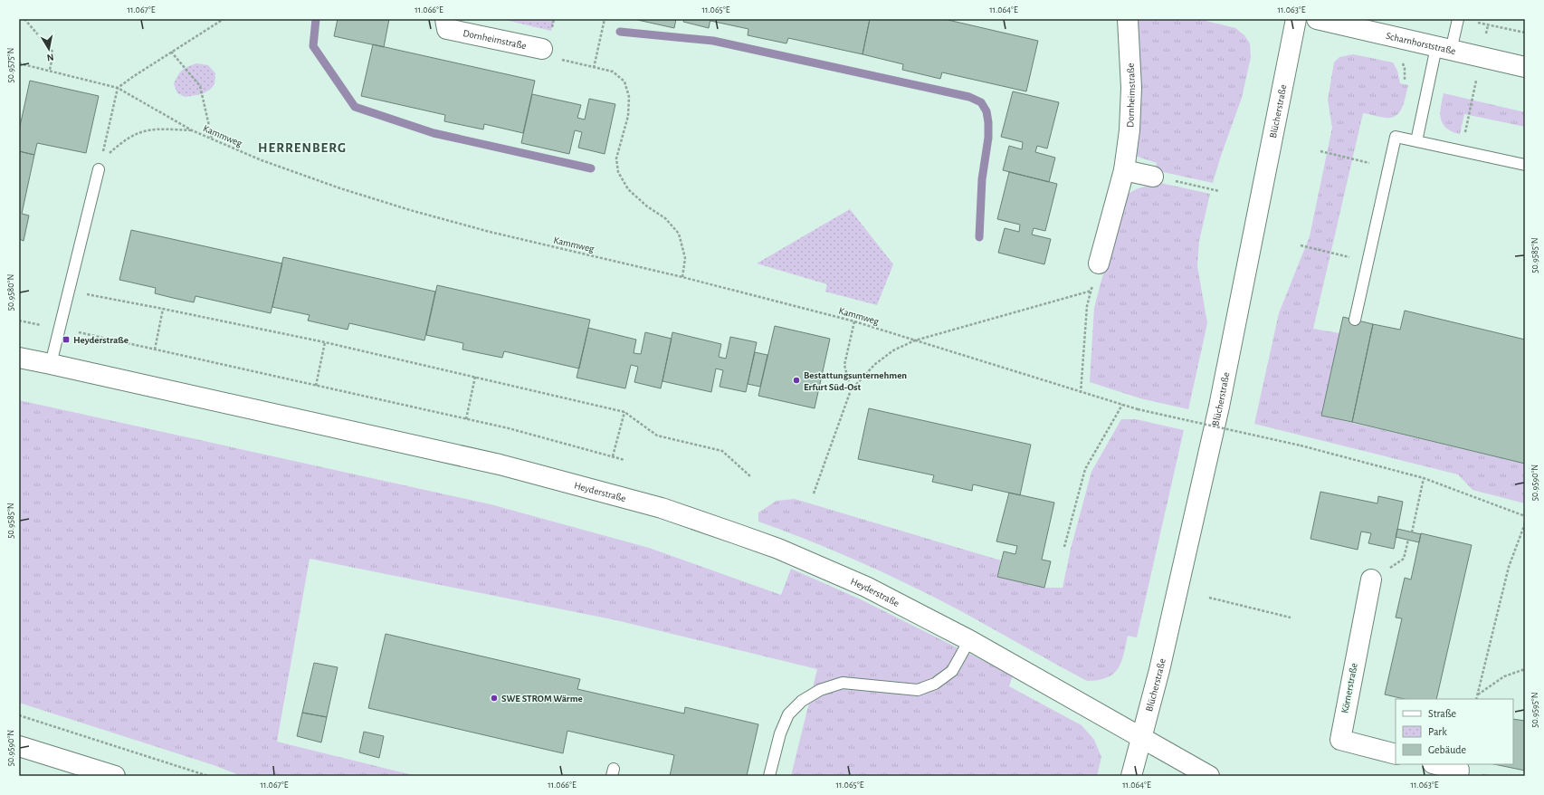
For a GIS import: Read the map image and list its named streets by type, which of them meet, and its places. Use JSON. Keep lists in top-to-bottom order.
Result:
{
  "streets": {
    "street": [
      "Dornheimstraße",
      "Scharnhorststraße",
      "Blücherstraße",
      "Heyderstraße",
      "Körnerstraße"
    ],
    "path": ["Kammweg"]
  },
  "crossings": [
    ["Blücherstraße", "Heyderstraße"]
  ],
  "districts": ["HERRENBERG"],
  "places": {
    "transit": ["Heyderstraße"],
    "other": ["Bestattungsunternehmen Erfurt Süd-Ost", "SWE STROM Wärme"]
  },
  "legend": ["Straße", "Park", "Gebäude"],
  "north": "bottom",
  "coordinates": [
    "11.067°E",
    "11.066°E",
    "11.065°E",
    "11.064°E",
    "11.063°E",
    "50.9575°N",
    "50.9585°N",
    "50.9580°N",
    "50.9590°N",
    "50.9595°N"
  ]
}
